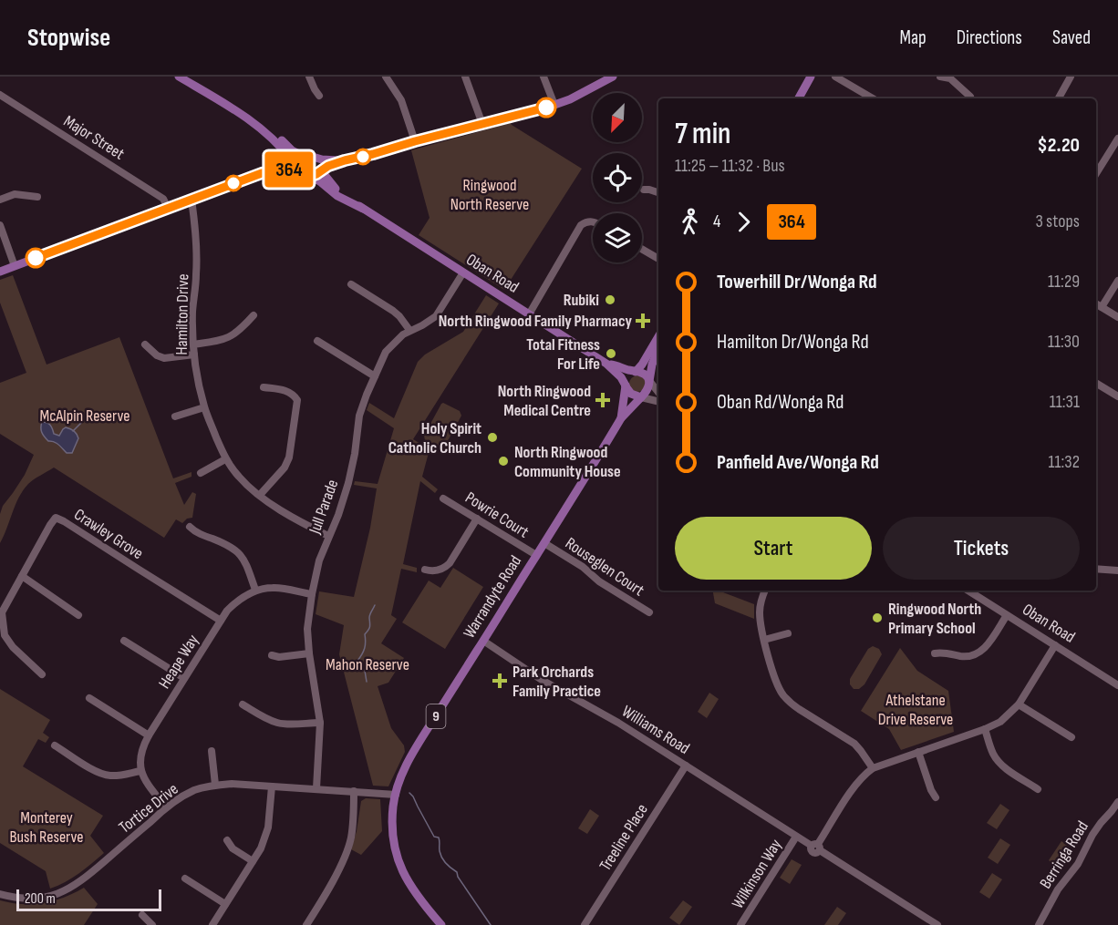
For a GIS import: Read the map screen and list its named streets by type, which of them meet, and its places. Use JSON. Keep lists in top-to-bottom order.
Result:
{
  "streets": {
    "main road": ["Oban Road", "Warrandyte Road", "9"],
    "street": [
      "Major Street",
      "Hamilton Drive",
      "Jull Parade",
      "Powrie Court",
      "Crawley Grove",
      "Rouseglen Court",
      "Heape Way",
      "Williams Road",
      "Tortice Drive",
      "Treeline Place",
      "Berringa Road",
      "Wilkinson Way"
    ]
  },
  "crossings": [
    ["Oban Road", "Jull Parade"],
    ["Oban Road", "Warrandyte Road"],
    ["Oban Road", "9"],
    ["Hamilton Drive", "Jull Parade"],
    ["Jull Parade", "Tortice Drive"],
    ["Powrie Court", "Warrandyte Road"],
    ["Crawley Grove", "Heape Way"],
    ["Rouseglen Court", "Warrandyte Road"],
    ["Warrandyte Road", "9"],
    ["Warrandyte Road", "Williams Road"],
    ["Warrandyte Road", "Tortice Drive"],
    ["9", "Tortice Drive"],
    ["Williams Road", "Treeline Place"],
    ["Williams Road", "Wilkinson Way"]
  ],
  "parks": [
    "Ringwood North Reserve",
    "McAlpin Reserve",
    "Mahon Reserve",
    "Athelstane Drive Reserve",
    "Monterey Bush Reserve"
  ],
  "places": {
    "other": [
      "Rubiki",
      "Total Fitness For Life",
      "Holy Spirit Catholic Church",
      "North Ringwood Community House",
      "Ringwood North Primary School"
    ],
    "health": ["North Ringwood Family Pharmacy", "North Ringwood Medical Centre", "Park Orchards Family Practice"]
  },
  "lines": ["bus line 364"],
  "scale_bar": "200 m",
  "north": "bottom left",
  "page": {
    "header": "Stopwise",
    "nav": ["Map", "Directions", "Saved"],
    "on_map": "364",
    "heading": ["7 min", "11:25 – 11:32 · Bus", "$2.20"],
    "legs": ["4", "364", "3 stops"],
    "list": [
      {
        "name": "Towerhill Dr/Wonga Rd",
        "value": "11:29"
      },
      {
        "name": "Hamilton Dr/Wonga Rd",
        "value": "11:30"
      },
      {
        "name": "Oban Rd/Wonga Rd",
        "value": "11:31"
      },
      {
        "name": "Panfield Ave/Wonga Rd",
        "value": "11:32"
      }
    ],
    "buttons": ["Start", "Tickets"],
    "scale": "200 m"
  }
}
